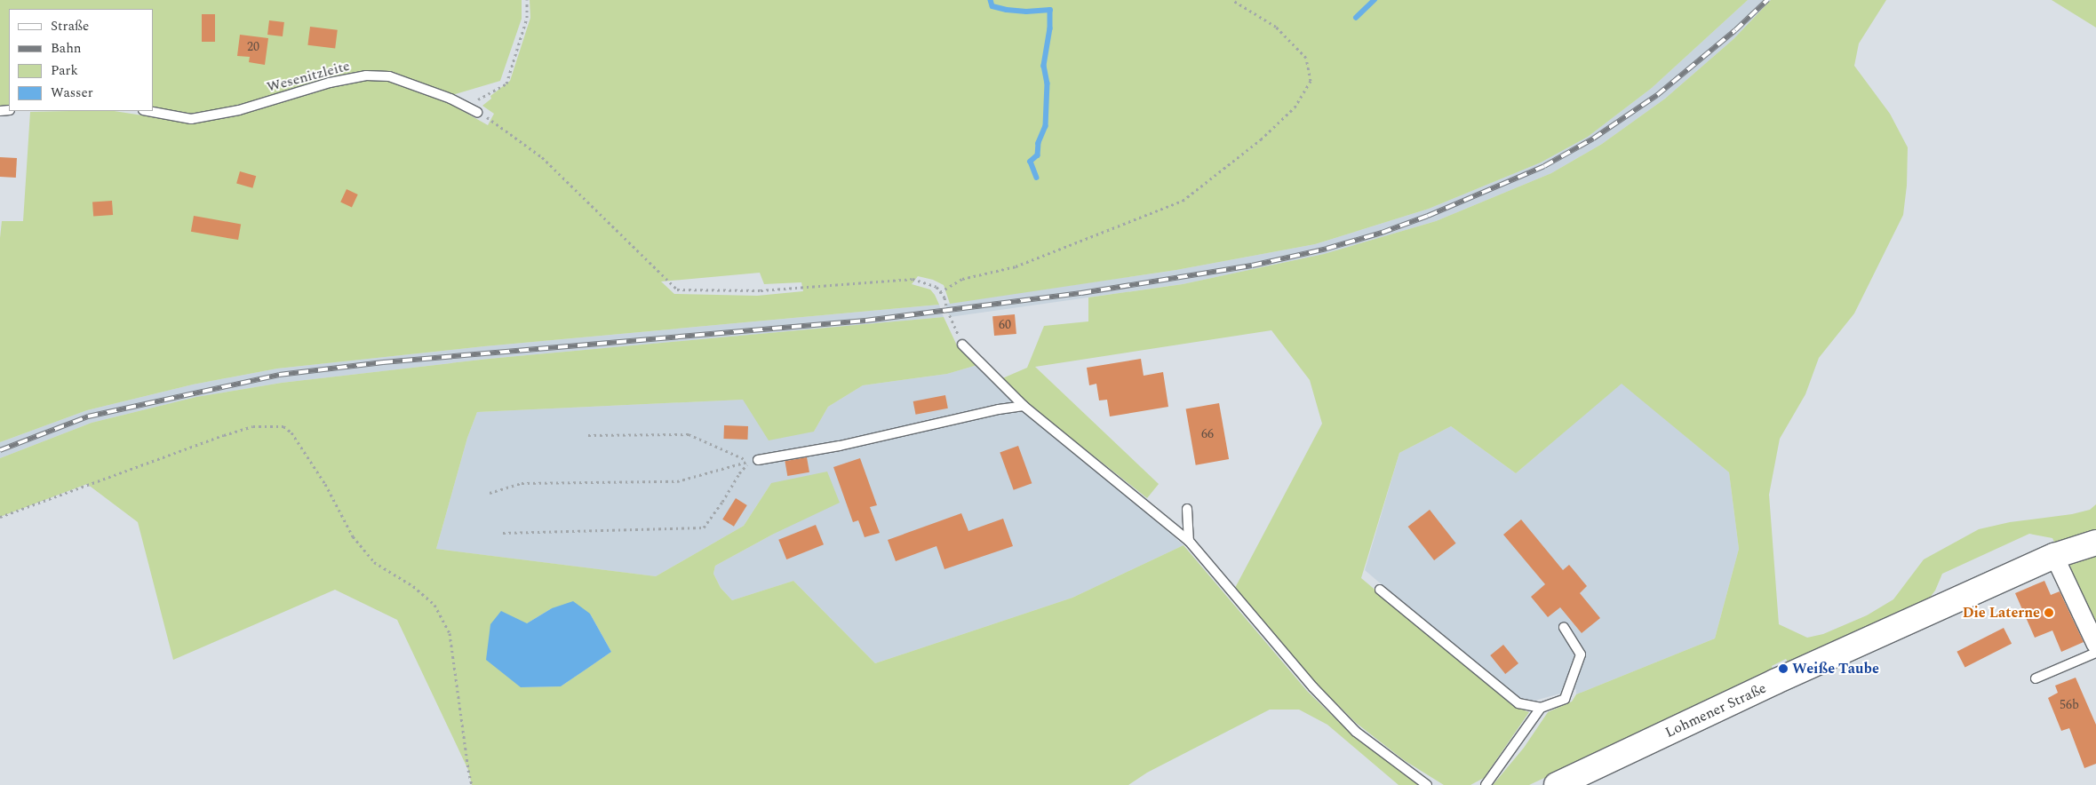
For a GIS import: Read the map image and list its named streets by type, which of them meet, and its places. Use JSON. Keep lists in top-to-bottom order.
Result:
{
  "streets": {
    "main road": ["Lohmener Straße"],
    "lane": ["Wesenitzleite"]
  },
  "places": ["Die Laterne", "Weiße Taube"],
  "house_numbers": [
    "20",
    "60",
    "66",
    "56b"
  ],
  "legend": [
    "Straße",
    "Bahn",
    "Park",
    "Wasser"
  ]
}
